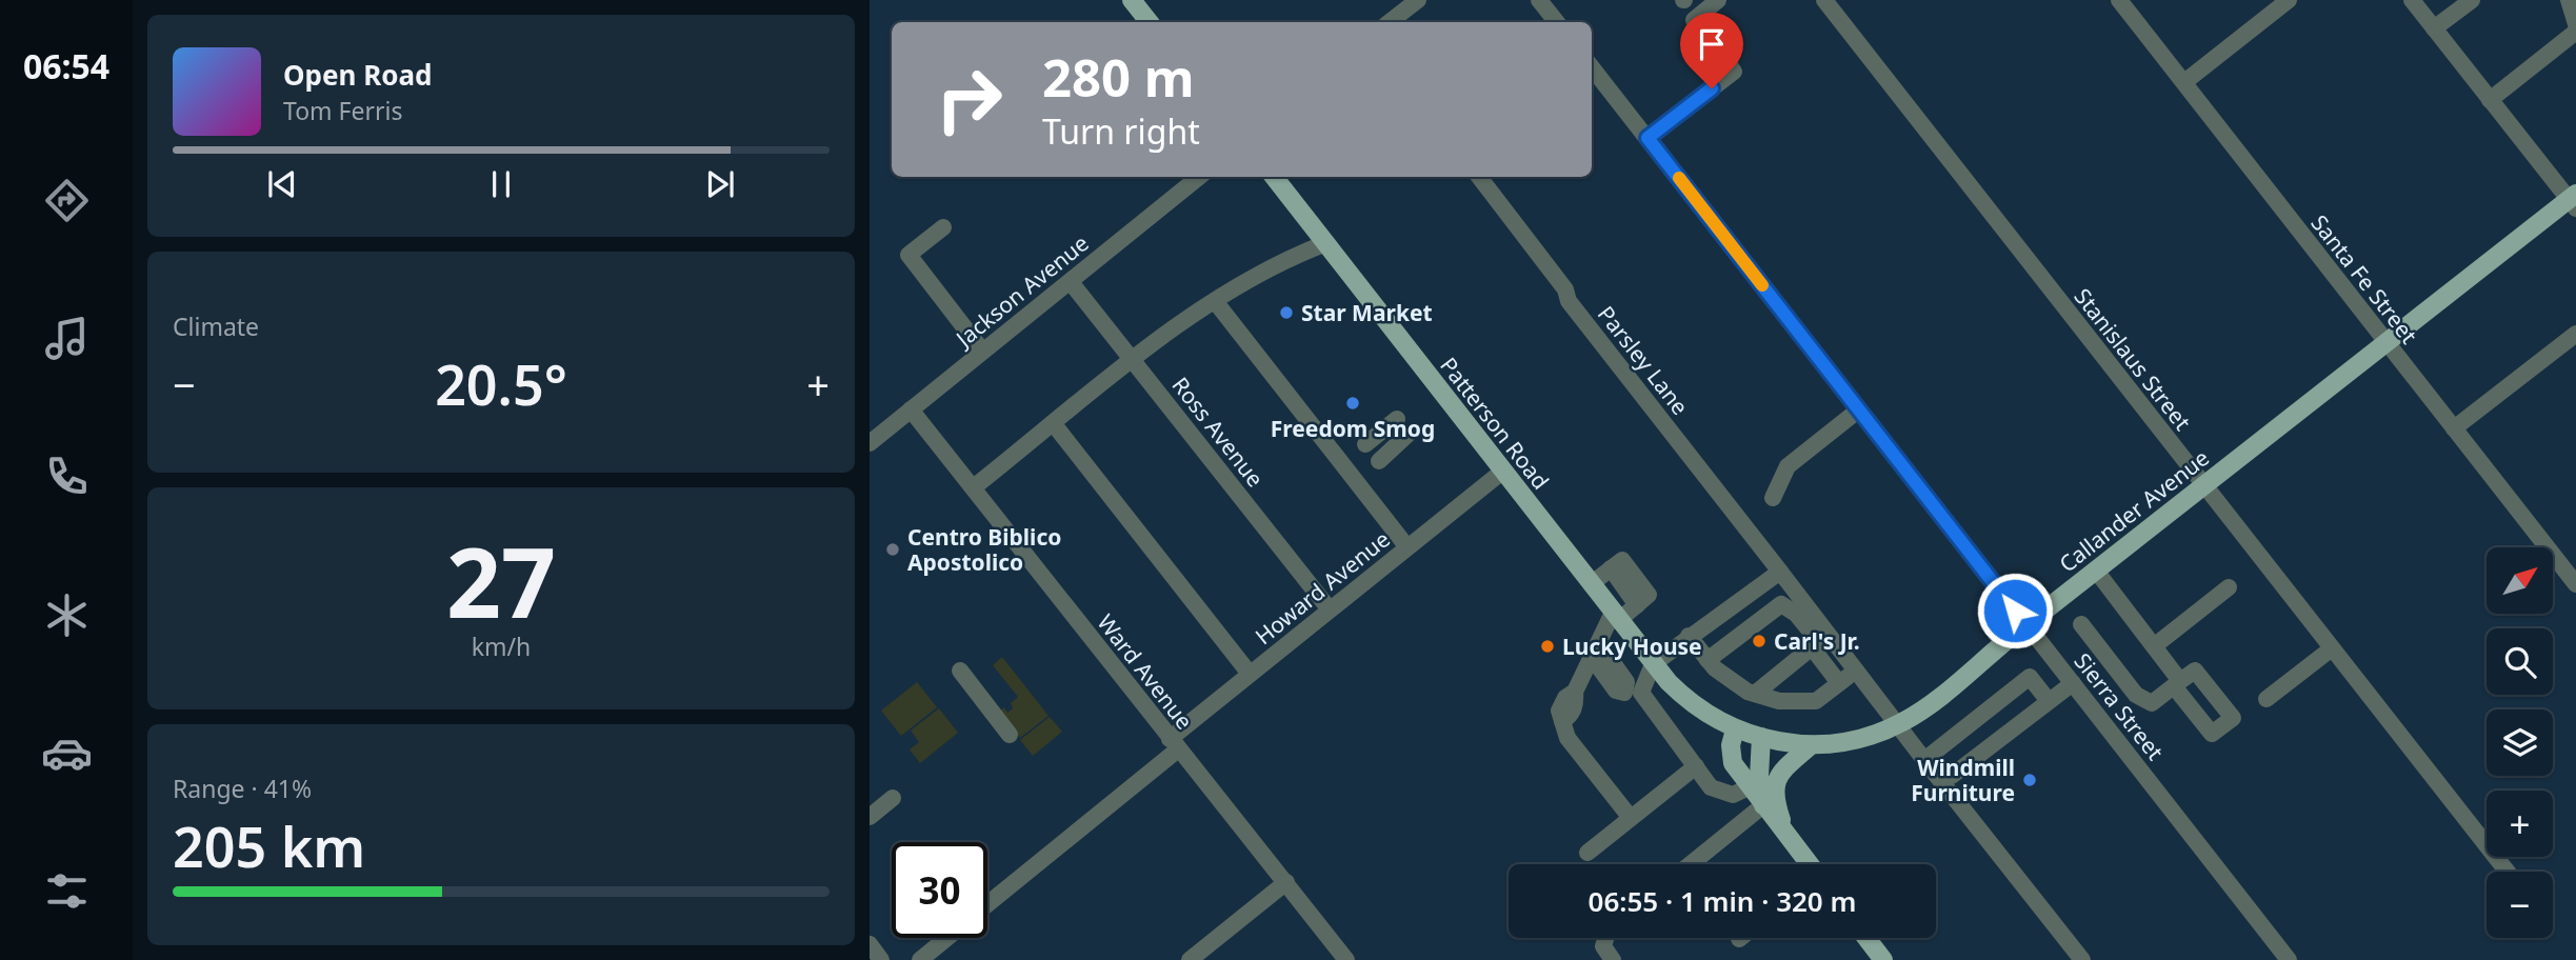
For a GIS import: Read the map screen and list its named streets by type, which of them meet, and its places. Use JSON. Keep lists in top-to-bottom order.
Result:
{
  "streets": {
    "main road": ["Patterson Road", "Callander Avenue"],
    "street": [
      "Santa Fe Street",
      "Jackson Avenue",
      "Stanislaus Street",
      "Parsley Lane",
      "Ross Avenue",
      "Howard Avenue",
      "Ward Avenue",
      "Sierra Street"
    ]
  },
  "crossings": [
    ["Santa Fe Street", "Callander Avenue"],
    ["Jackson Avenue", "Ross Avenue"],
    ["Jackson Avenue", "Ward Avenue"],
    ["Stanislaus Street", "Callander Avenue"],
    ["Parsley Lane", "Callander Avenue"],
    ["Patterson Road", "Callander Avenue"],
    ["Patterson Road", "Howard Avenue"],
    ["Ross Avenue", "Howard Avenue"],
    ["Callander Avenue", "Sierra Street"],
    ["Howard Avenue", "Ward Avenue"]
  ],
  "places": [
    "Star Market",
    "Freedom Smog",
    "Centro Biblico Apostolico",
    "Carl's Jr.",
    "Lucky House",
    "Windmill Furniture"
  ],
  "north": "top right",
  "page": {
    "tabs": "06:54",
    "turn": ["280 m", "Turn right"],
    "song": ["Open Road", "Tom Ferris"],
    "tile": [
      "Climate",
      ["27", "km/h"],
      ["Range · 41%", "205 km"]
    ],
    "heat": ["−", "20.5°", "+"],
    "map_buttons": ["+", "−"],
    "limit": "30",
    "trip": "06:55 · 1 min · 320 m"
  }
}
